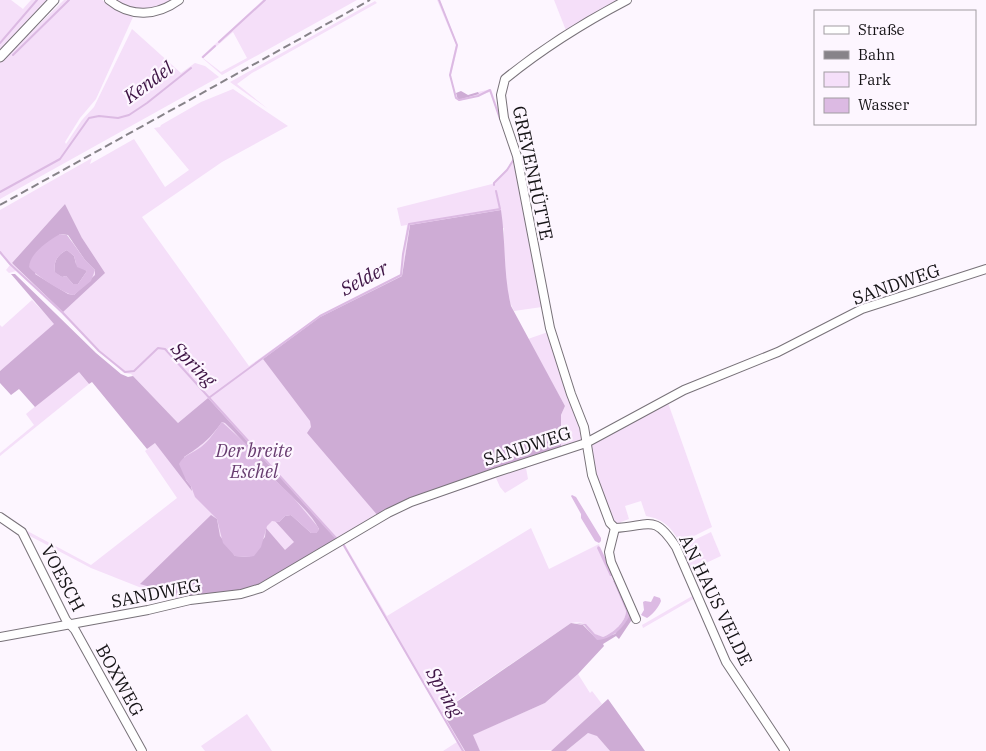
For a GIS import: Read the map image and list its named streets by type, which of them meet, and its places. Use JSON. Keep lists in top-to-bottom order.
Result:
{
  "streets": {
    "street": [
      "GREVENHÜTTE",
      "SANDWEG",
      "VOESCH",
      "AN HAUS VELDE",
      "BOXWEG"
    ]
  },
  "crossings": [
    ["GREVENHÜTTE", "SANDWEG"],
    ["SANDWEG", "VOESCH"],
    ["SANDWEG", "BOXWEG"],
    ["VOESCH", "BOXWEG"]
  ],
  "water": ["Kendel", "Selder", "Spring"],
  "parks": ["Der breite Eschel"],
  "legend": [
    "Straße",
    "Bahn",
    "Park",
    "Wasser"
  ]
}
